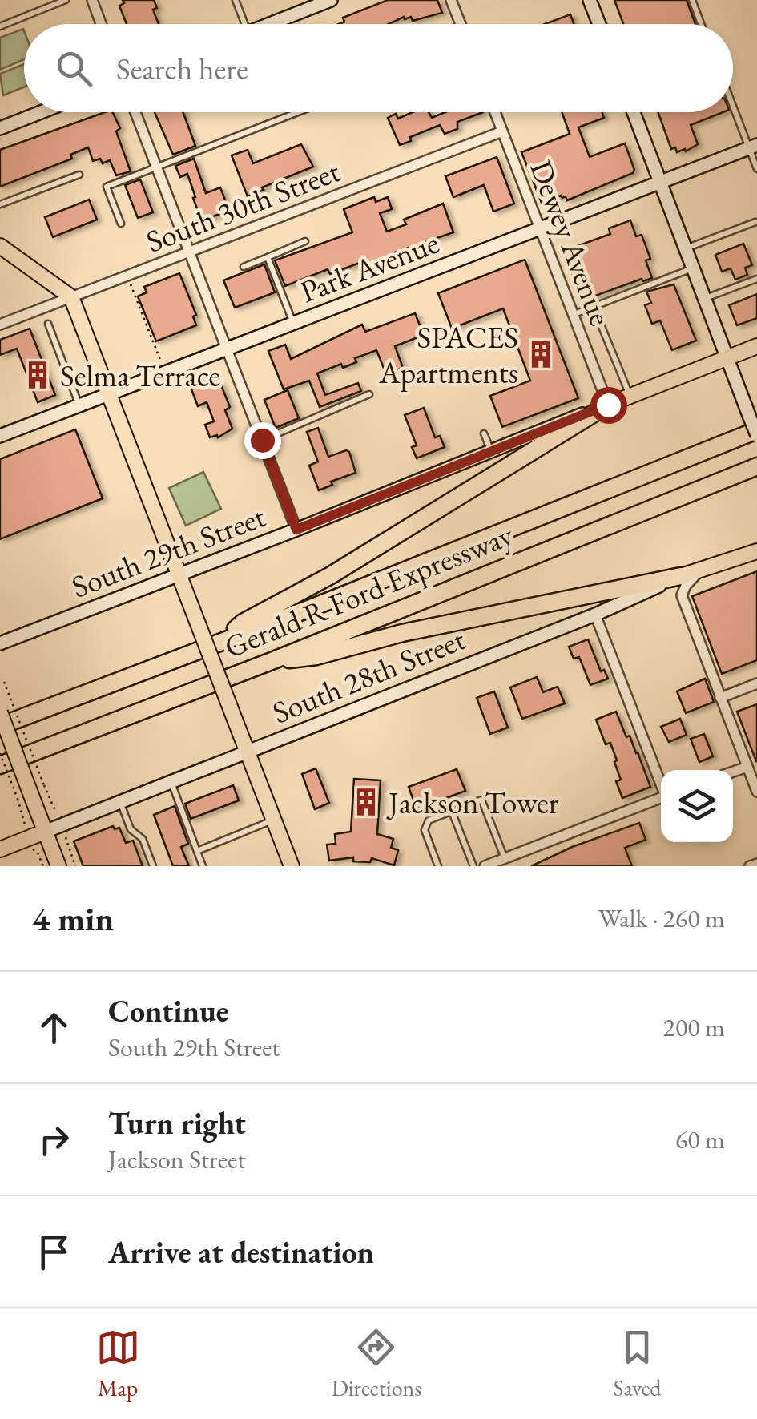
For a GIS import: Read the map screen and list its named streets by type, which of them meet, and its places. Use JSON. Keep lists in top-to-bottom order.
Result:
{
  "streets": {
    "highway": ["Gerald R Ford Expressway"],
    "main road": ["Park Avenue", "South 29th Street", "South 28th Street"],
    "street": ["South 30th Street", "Dewey Avenue"]
  },
  "crossings": [
    ["South 30th Street", "Dewey Avenue"],
    ["Dewey Avenue", "Park Avenue"],
    ["Dewey Avenue", "South 29th Street"]
  ],
  "places": {
    "building": ["SPACES Apartments", "Selma Terrace", "Jackson Tower"]
  },
  "page": {
    "search": "Search here",
    "heading": ["4 min", "Walk · 260 m"],
    "list": [
      ["Continue", "South 29th Street", "200 m"],
      ["Turn right", "Jackson Street", "60 m"],
      "Arrive at destination"
    ],
    "nav": ["Map", "Directions", "Saved"]
  }
}
